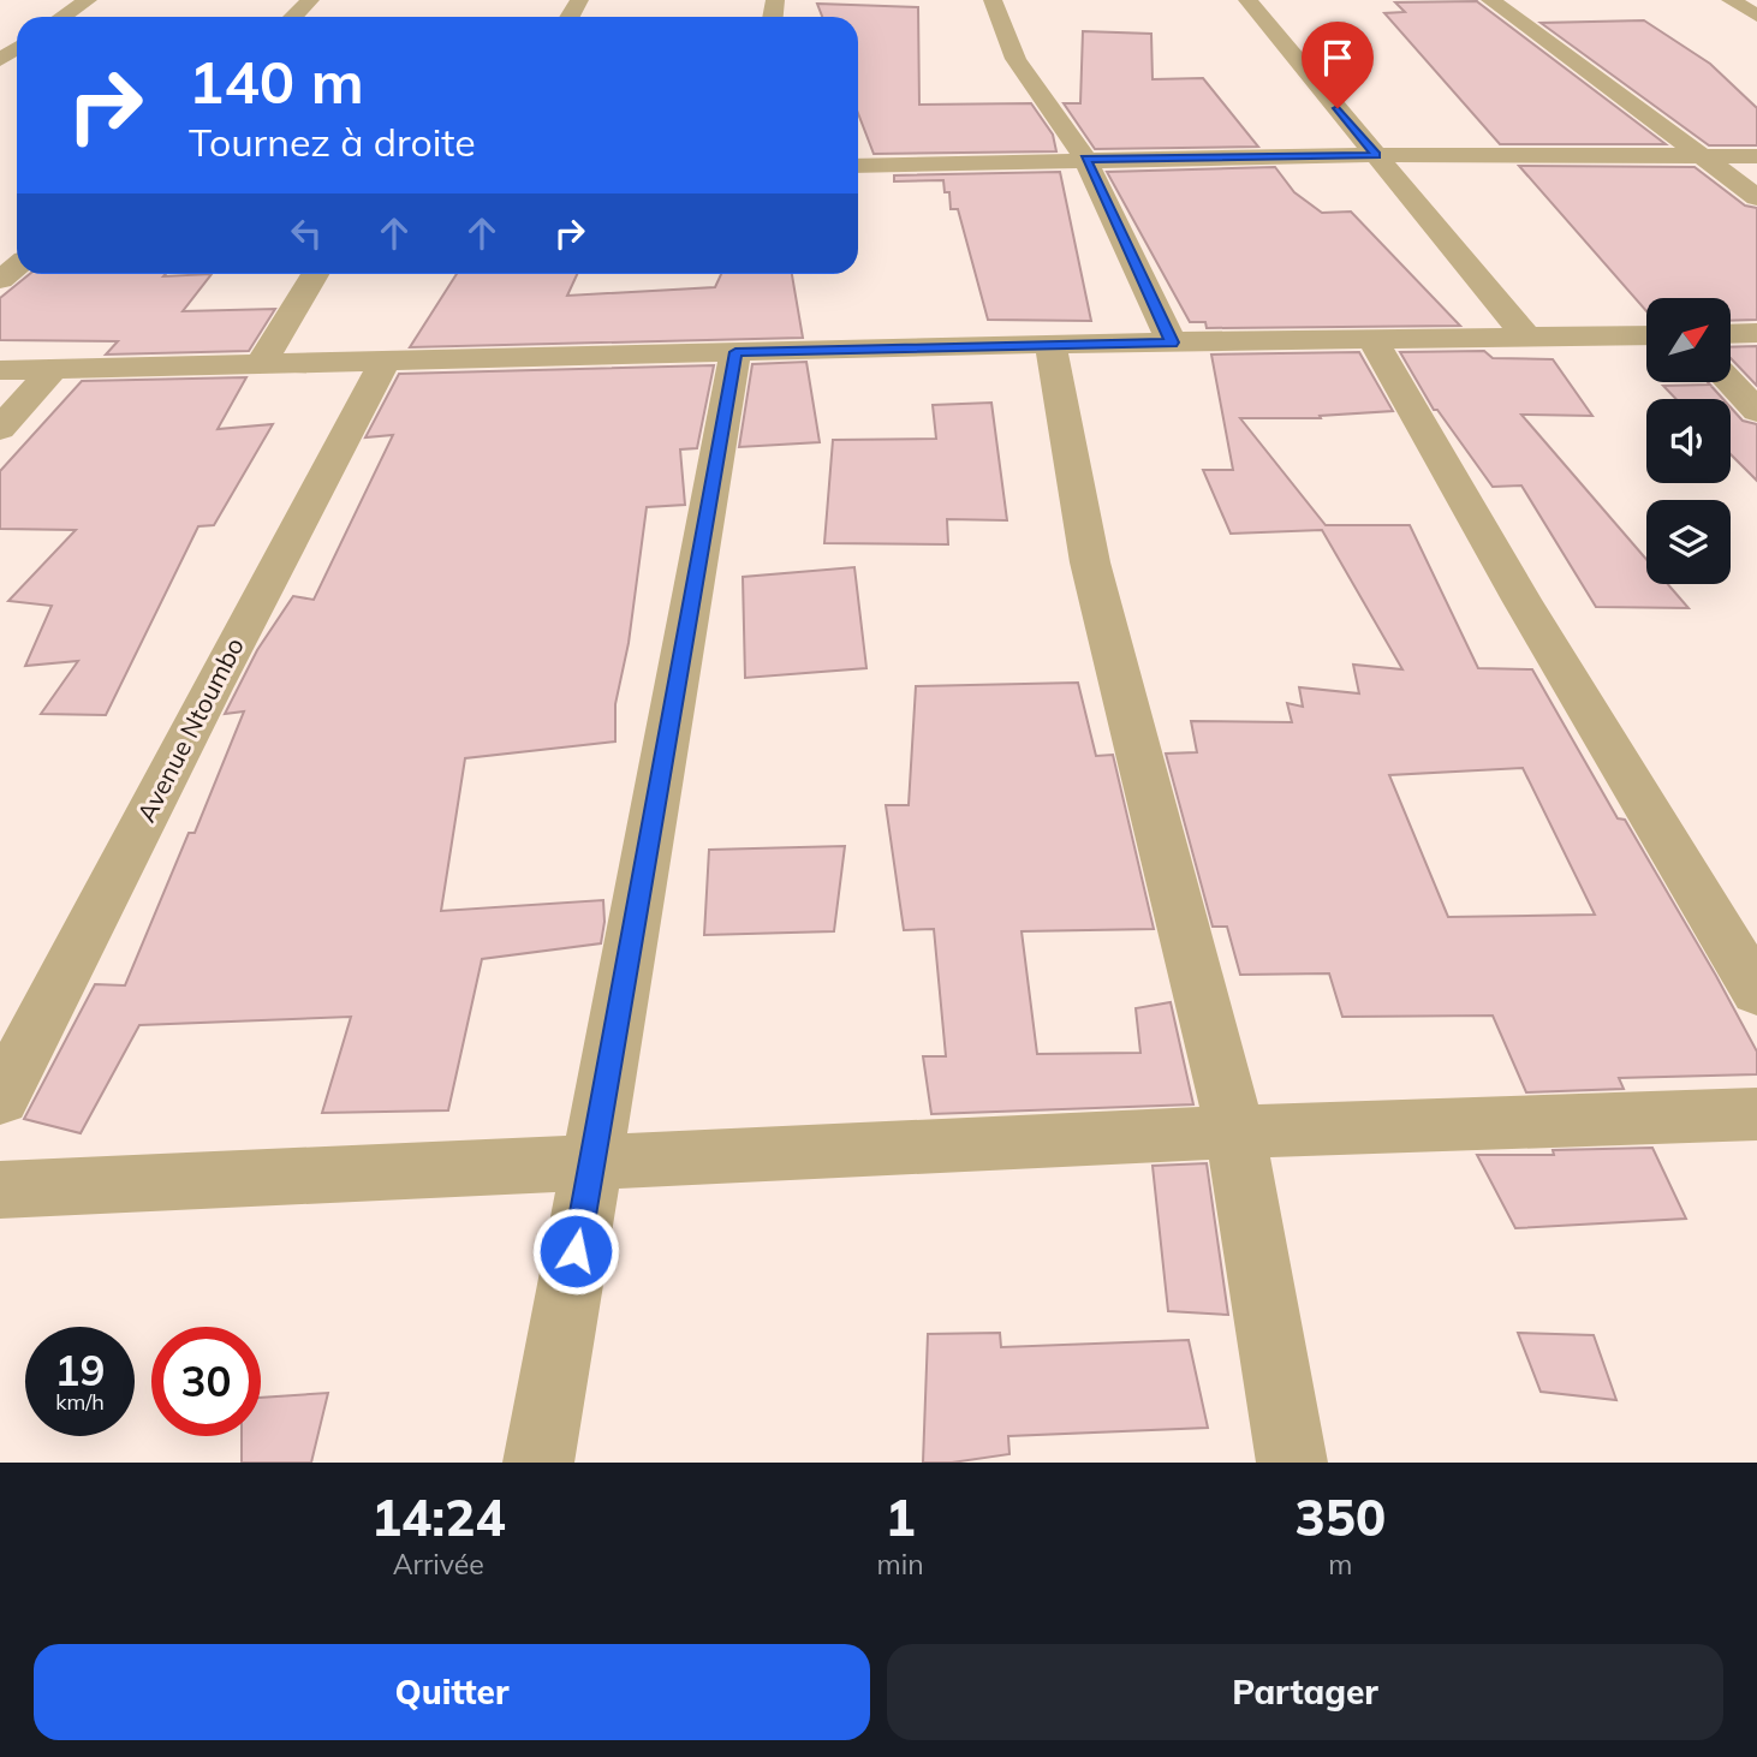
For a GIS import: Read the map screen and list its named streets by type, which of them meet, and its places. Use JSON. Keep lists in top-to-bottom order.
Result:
{
  "streets": {
    "street": ["Avenue Ntoumbo"]
  },
  "north": "top right",
  "page": {
    "turn": ["140 m", "Tournez à droite"],
    "speed": "19 km/h",
    "limit": "30",
    "eta": [
      "14:24",
      "Arrivée",
      "1",
      "min",
      "350",
      "m"
    ],
    "buttons": ["Quitter", "Partager"]
  }
}
